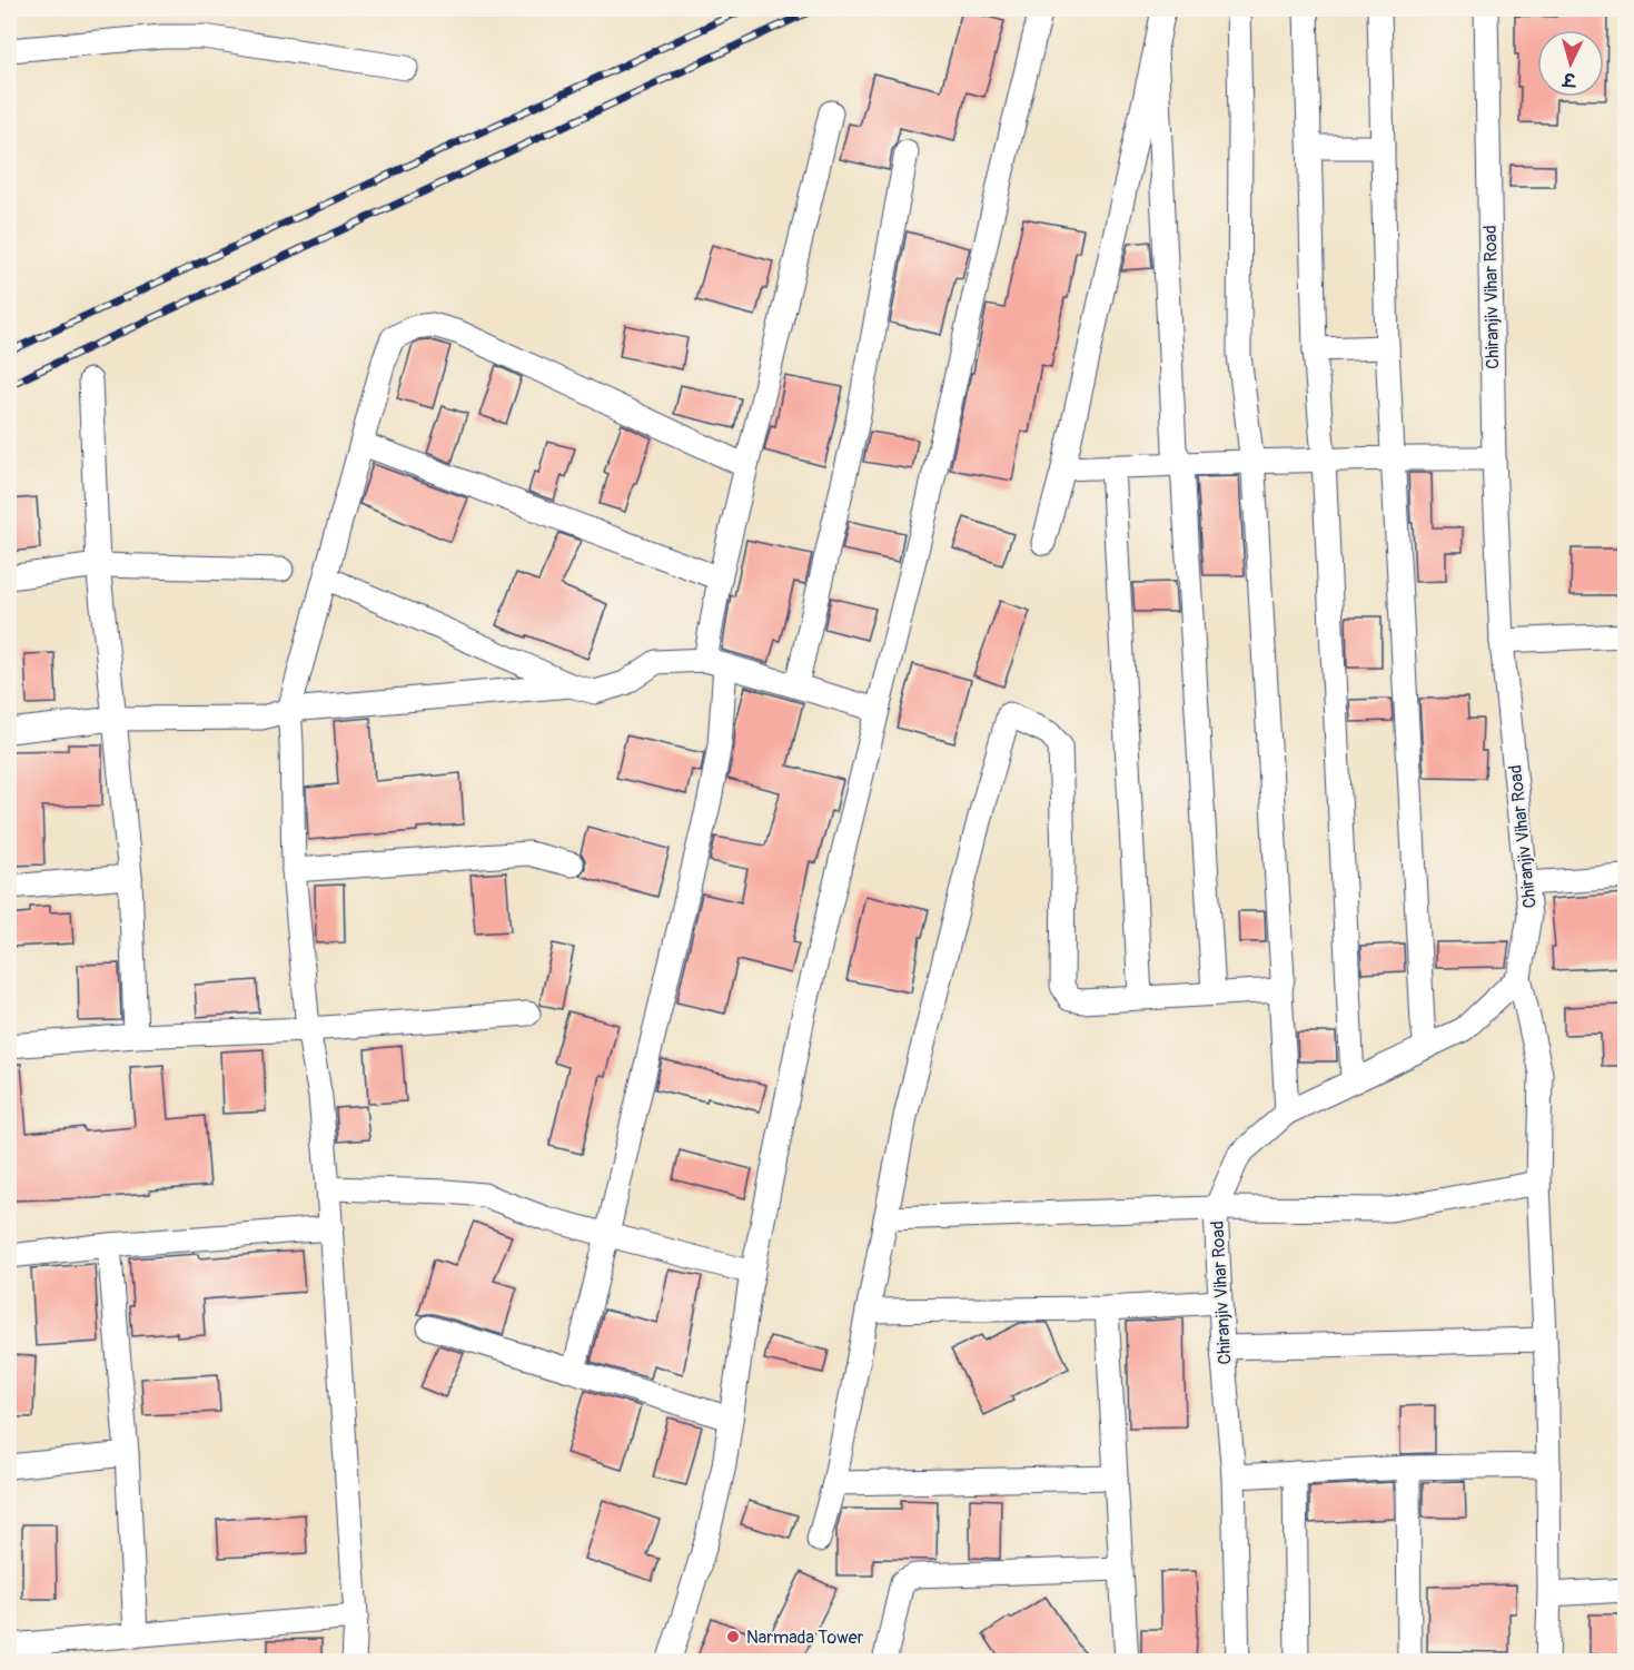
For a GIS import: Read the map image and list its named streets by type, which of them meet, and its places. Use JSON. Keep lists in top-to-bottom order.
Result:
{
  "streets": {
    "street": ["Chiranjiv Vihar Road"]
  },
  "places": ["Narmada Tower"],
  "north": "bottom"
}
